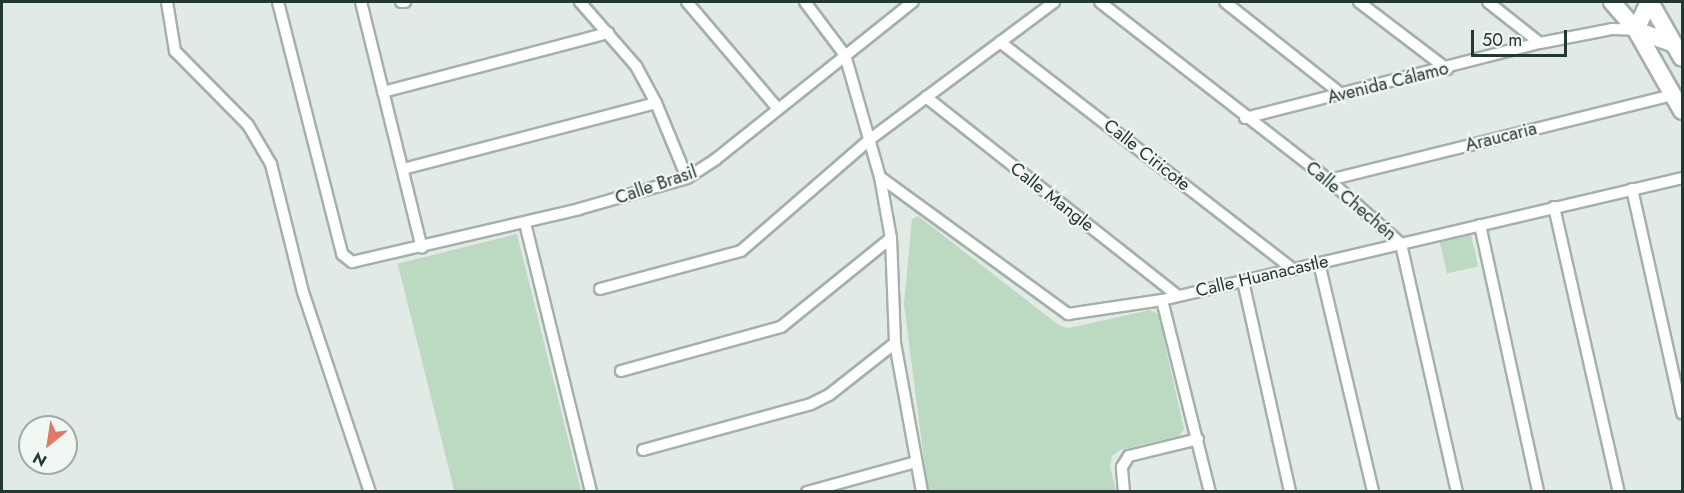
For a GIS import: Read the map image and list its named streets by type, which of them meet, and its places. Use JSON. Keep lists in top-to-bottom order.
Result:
{
  "streets": {
    "street": [
      "Avenida Cálamo",
      "Araucaria",
      "Calle Ciricote",
      "Calle Brasil",
      "Calle Mangle",
      "Calle Chechén",
      "Calle Huanacastle"
    ]
  },
  "crossings": [
    ["Avenida Cálamo", "Calle Chechén"],
    ["Araucaria", "Calle Chechén"],
    ["Calle Ciricote", "Calle Huanacastle"],
    ["Calle Mangle", "Calle Huanacastle"],
    ["Calle Chechén", "Calle Huanacastle"]
  ],
  "scale_bar": "50 m",
  "north": "bottom left"
}
